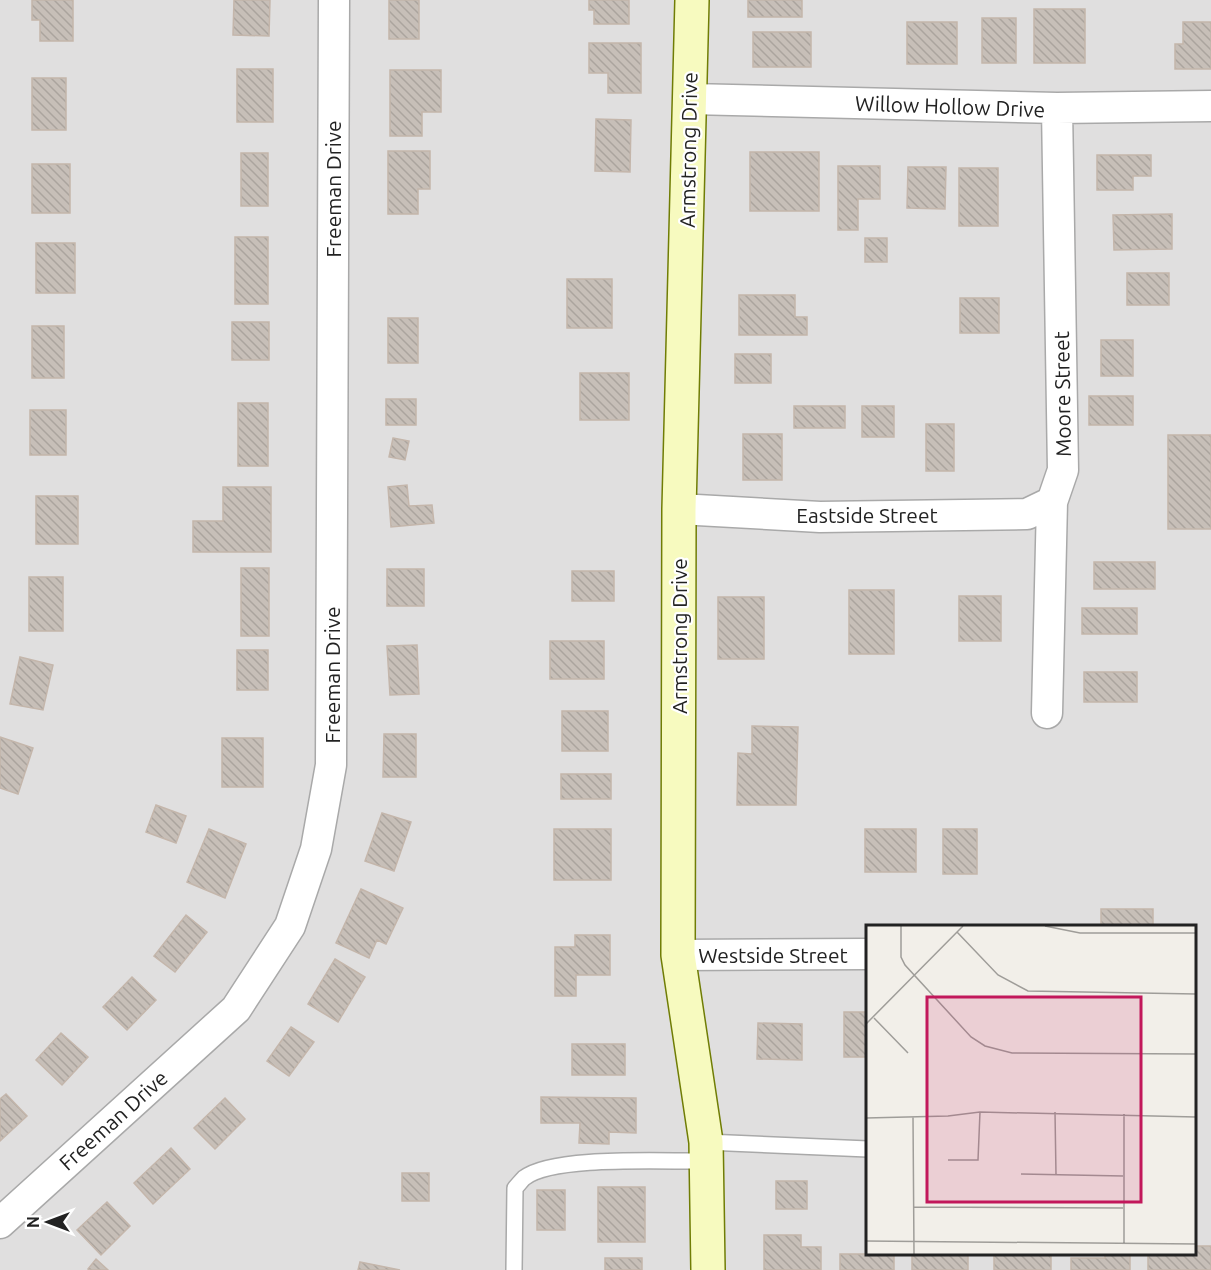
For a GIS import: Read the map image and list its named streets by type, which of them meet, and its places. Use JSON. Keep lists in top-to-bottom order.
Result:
{
  "streets": {
    "street": [
      "Willow Hollow Drive",
      "Armstrong Drive",
      "Freeman Drive",
      "Moore Street",
      "Eastside Street",
      "Westside Street"
    ]
  },
  "crossings": [
    ["Willow Hollow Drive", "Armstrong Drive"],
    ["Willow Hollow Drive", "Moore Street"],
    ["Armstrong Drive", "Eastside Street"],
    ["Armstrong Drive", "Westside Street"],
    ["Moore Street", "Eastside Street"]
  ],
  "north": "left"
}
